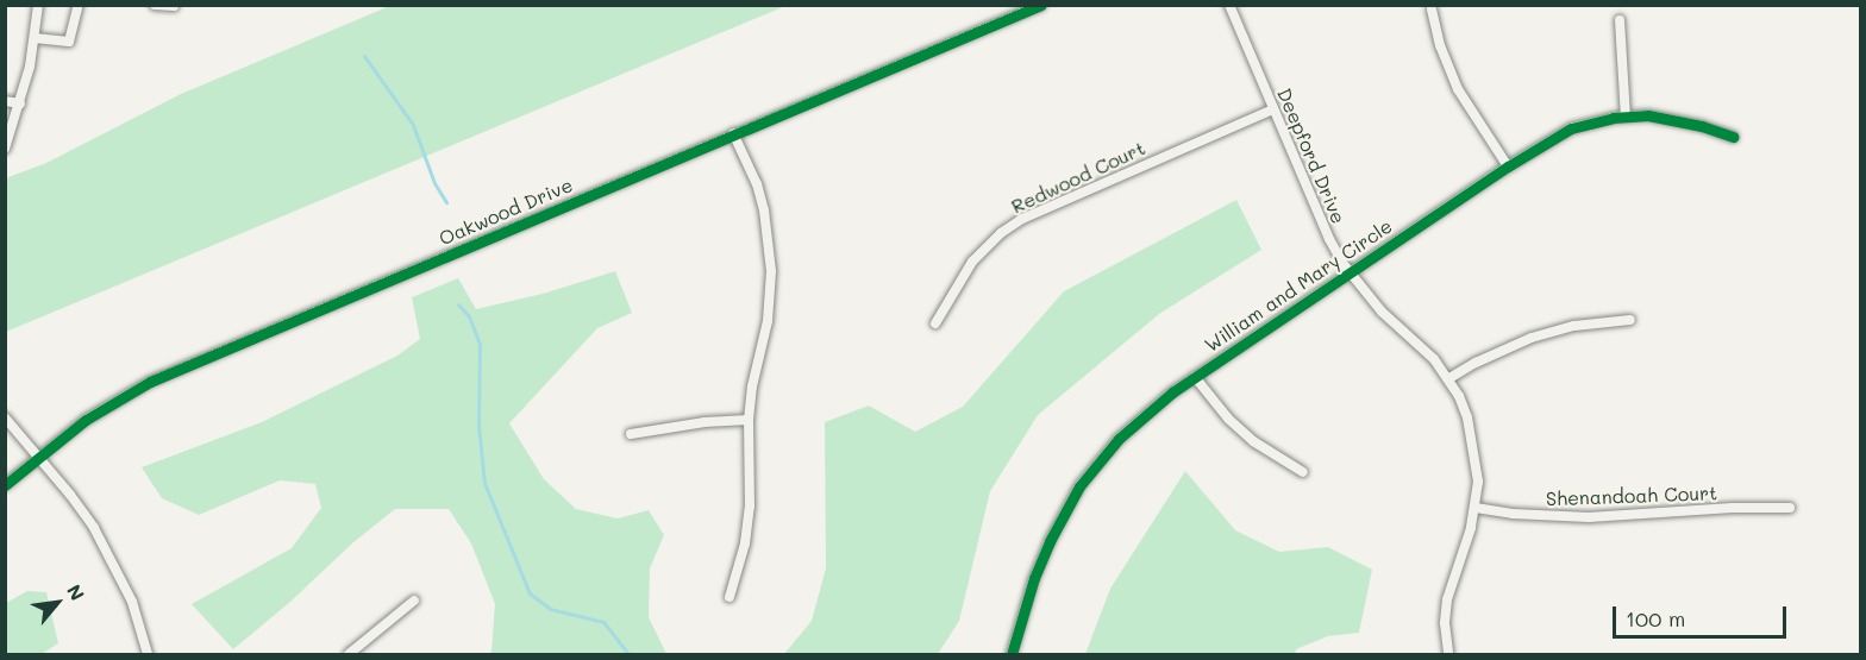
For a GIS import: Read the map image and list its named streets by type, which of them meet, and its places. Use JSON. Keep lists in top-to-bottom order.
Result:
{
  "streets": {
    "street": [
      "Deepford Drive",
      "Redwood Court",
      "Oakwood Drive",
      "William and Mary Circle",
      "Shenandoah Court"
    ]
  },
  "crossings": [
    ["Deepford Drive", "Redwood Court"],
    ["Deepford Drive", "William and Mary Circle"],
    ["Deepford Drive", "Shenandoah Court"]
  ],
  "scale_bar": "100 m",
  "north": "top right"
}
